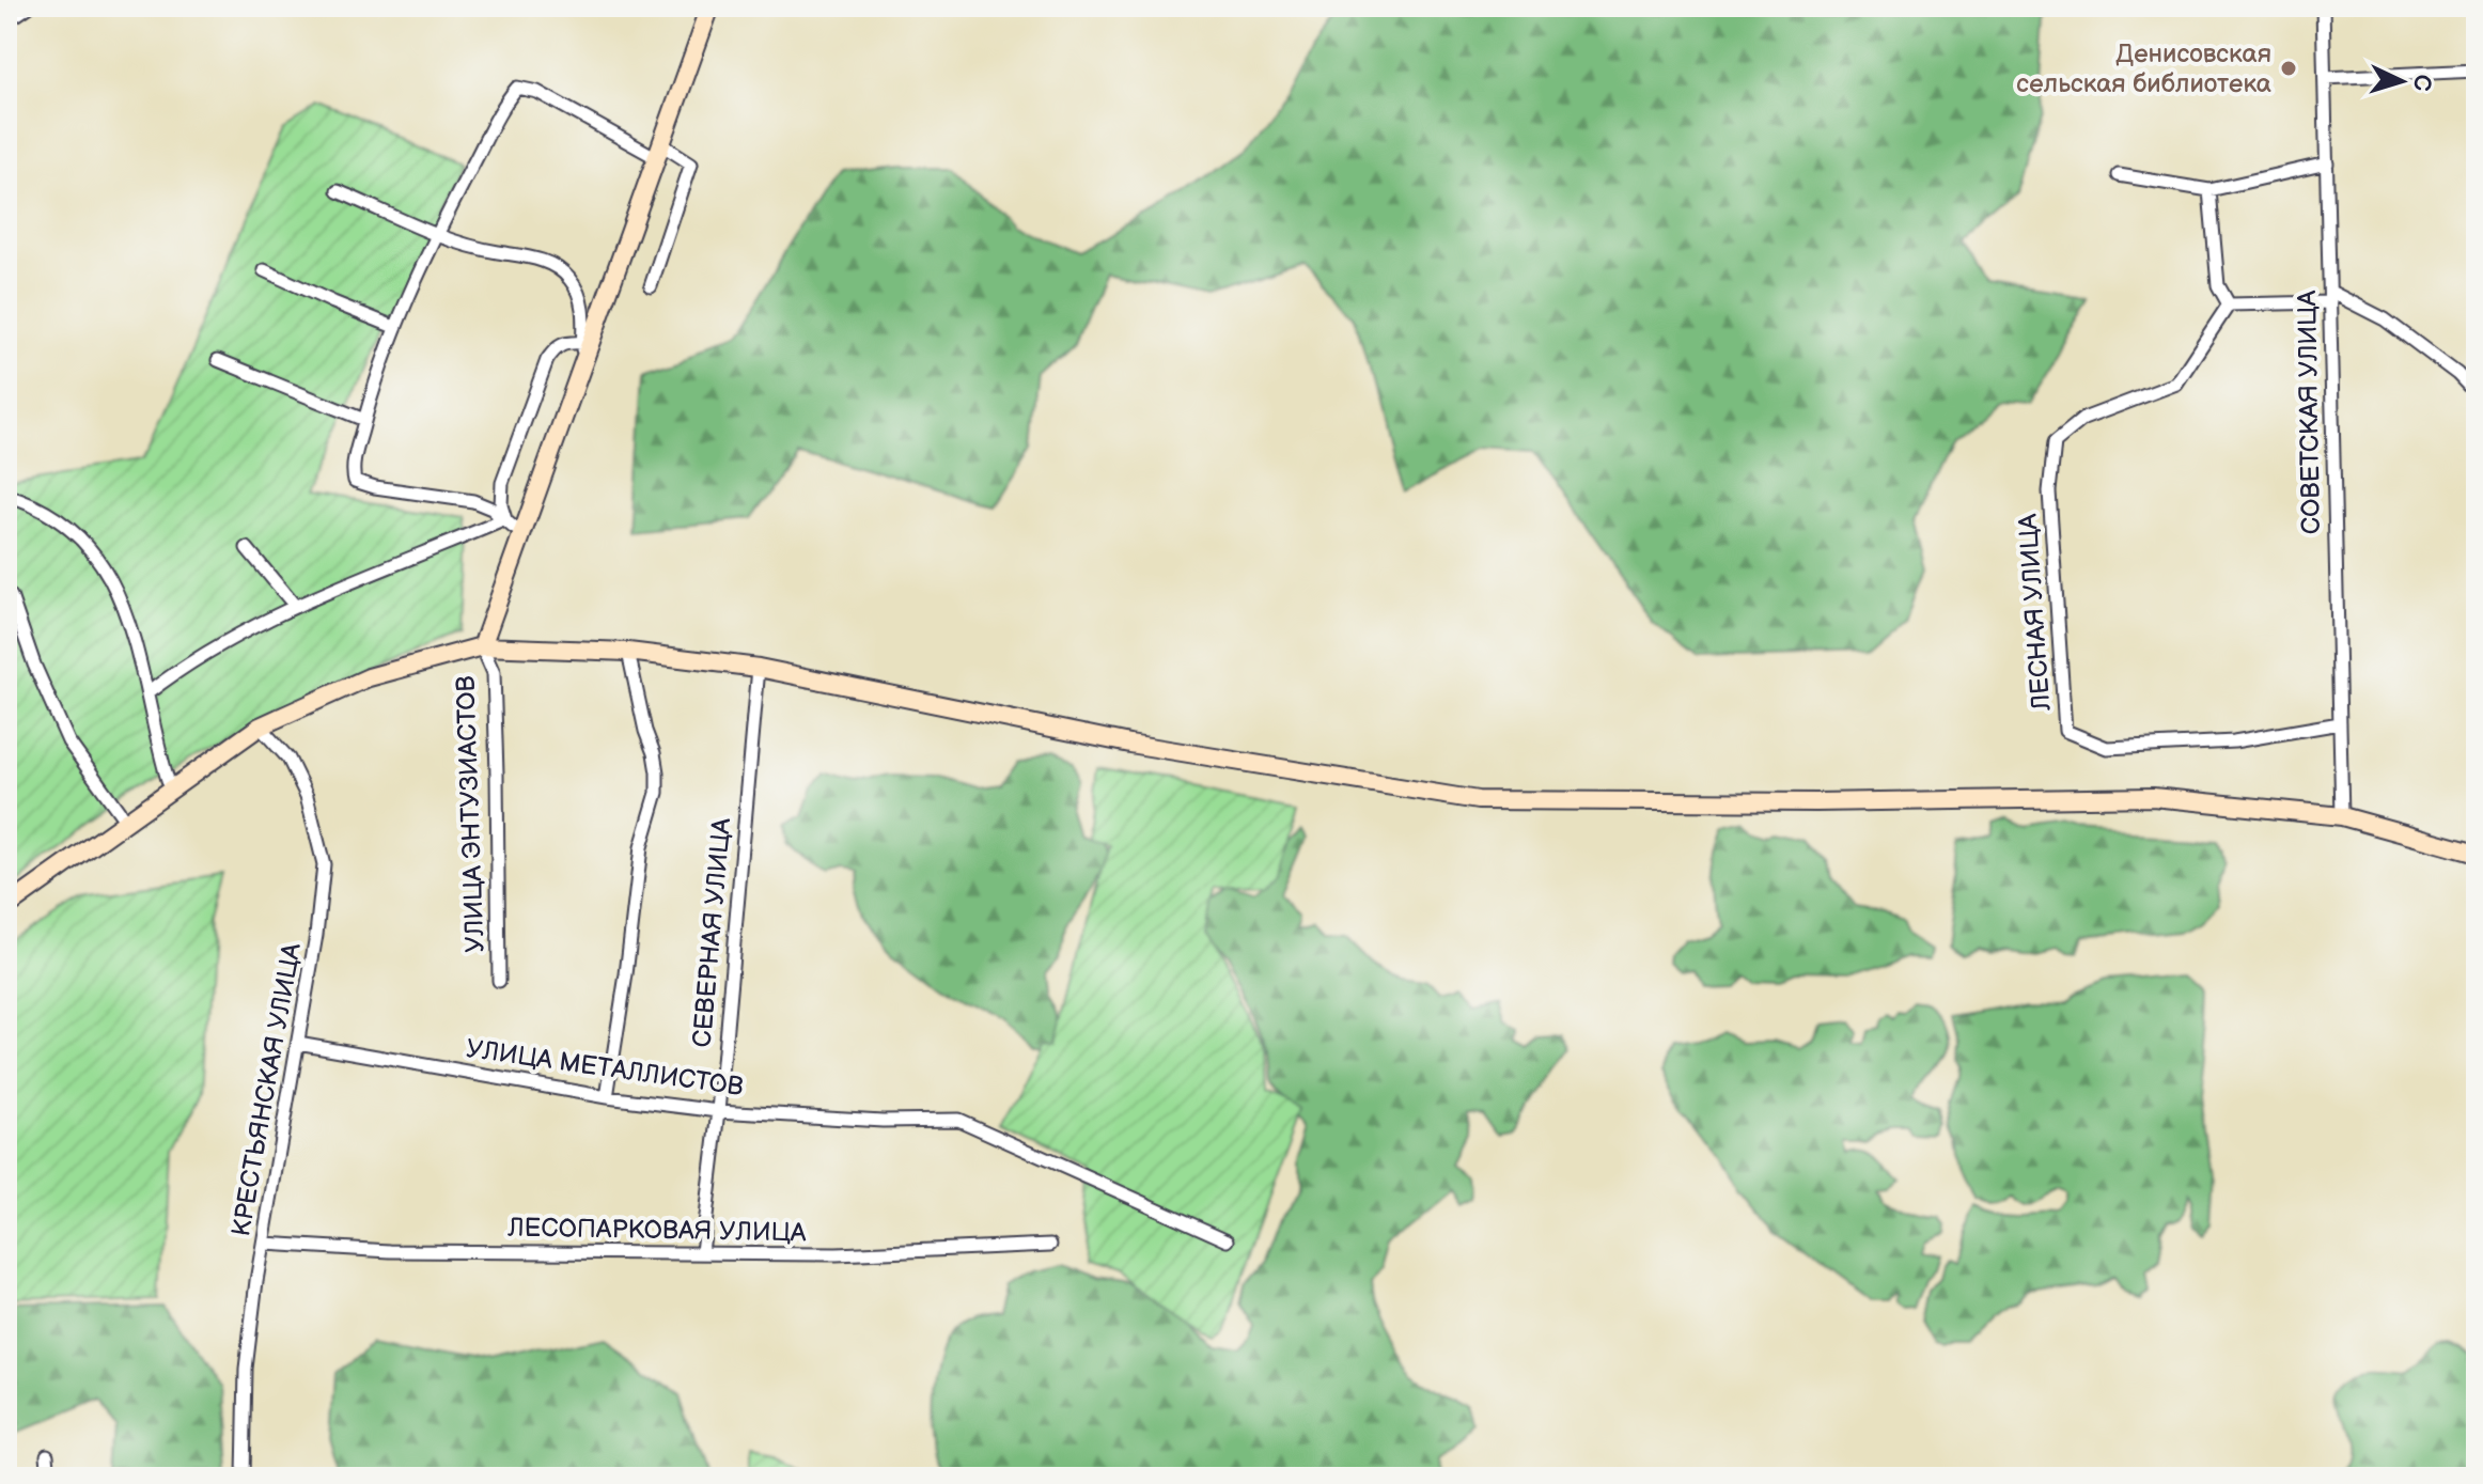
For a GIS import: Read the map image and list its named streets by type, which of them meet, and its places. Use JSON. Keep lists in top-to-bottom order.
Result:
{
  "streets": {
    "street": [
      "СОВЕТСКАЯ УЛИЦА",
      "ЛЕСНАЯ УЛИЦА",
      "УЛИЦА ЭНТУЗИАСТОВ",
      "СЕВЕРНАЯ УЛИЦА",
      "УЛИЦА МЕТАЛЛИСТОВ",
      "КРЕСТЬЯНСКАЯ УЛИЦА",
      "ЛЕСОПАРКОВАЯ УЛИЦА"
    ]
  },
  "crossings": [
    ["СОВЕТСКАЯ УЛИЦА", "ЛЕСНАЯ УЛИЦА"],
    ["СЕВЕРНАЯ УЛИЦА", "УЛИЦА МЕТАЛЛИСТОВ"],
    ["СЕВЕРНАЯ УЛИЦА", "ЛЕСОПАРКОВАЯ УЛИЦА"],
    ["УЛИЦА МЕТАЛЛИСТОВ", "КРЕСТЬЯНСКАЯ УЛИЦА"],
    ["КРЕСТЬЯНСКАЯ УЛИЦА", "ЛЕСОПАРКОВАЯ УЛИЦА"]
  ],
  "places": ["Денисовская сельская библиотека"],
  "north": "right"
}
